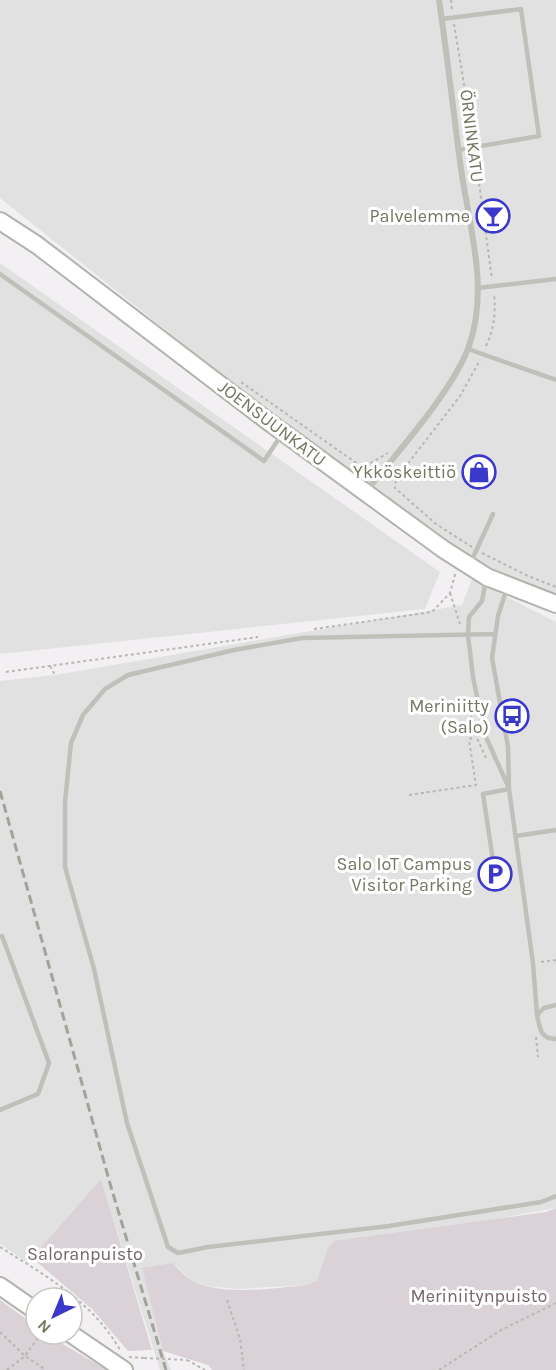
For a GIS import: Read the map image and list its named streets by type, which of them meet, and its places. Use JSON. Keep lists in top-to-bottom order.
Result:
{
  "streets": {
    "street": ["ÖRNINKATU", "JOENSUUNKATU"]
  },
  "crossings": [
    ["ÖRNINKATU", "JOENSUUNKATU"]
  ],
  "parks": ["Saloranpuisto", "Meriniitynpuisto"],
  "places": {
    "bar": ["Palvelemme"],
    "shop": ["Ykköskeittiö"],
    "bus stop": ["Meriniitty (Salo)"],
    "parking": ["Salo IoT Campus Visitor Parking"]
  },
  "north": "bottom left"
}
